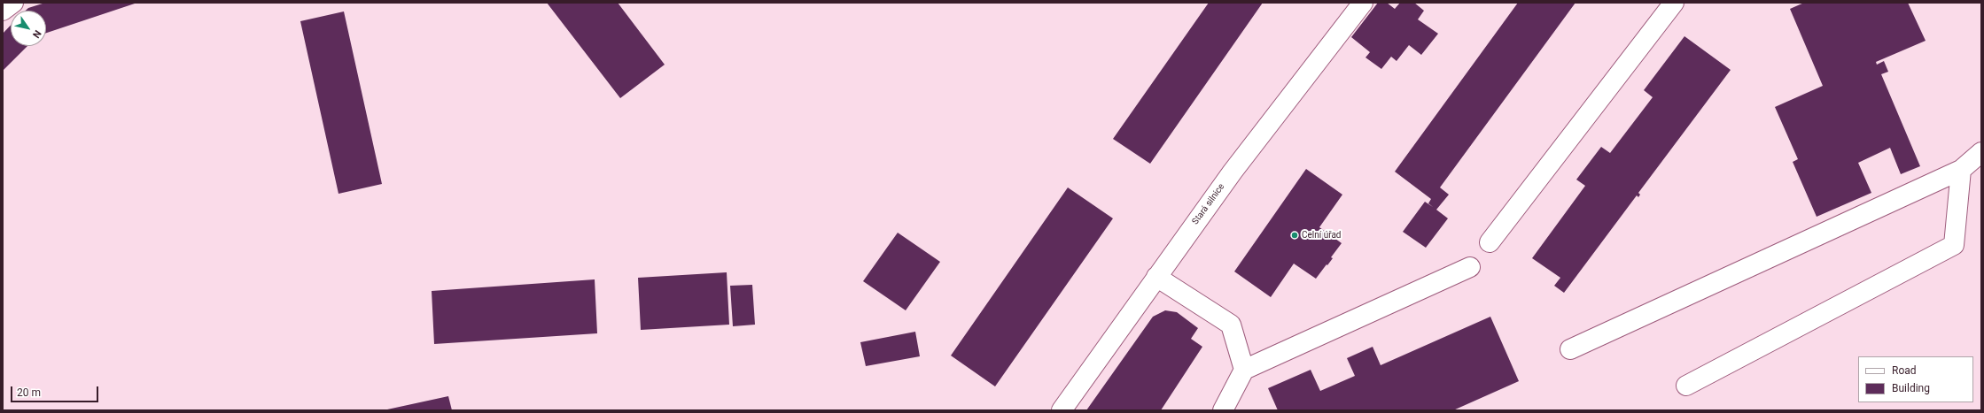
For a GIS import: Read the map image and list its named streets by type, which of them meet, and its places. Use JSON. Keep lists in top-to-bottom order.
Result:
{
  "streets": {
    "street": ["Stará silnice"]
  },
  "places": ["Celní úřad"],
  "legend": ["Road", "Building"],
  "scale_bar": "20 m",
  "north": "bottom right"
}
